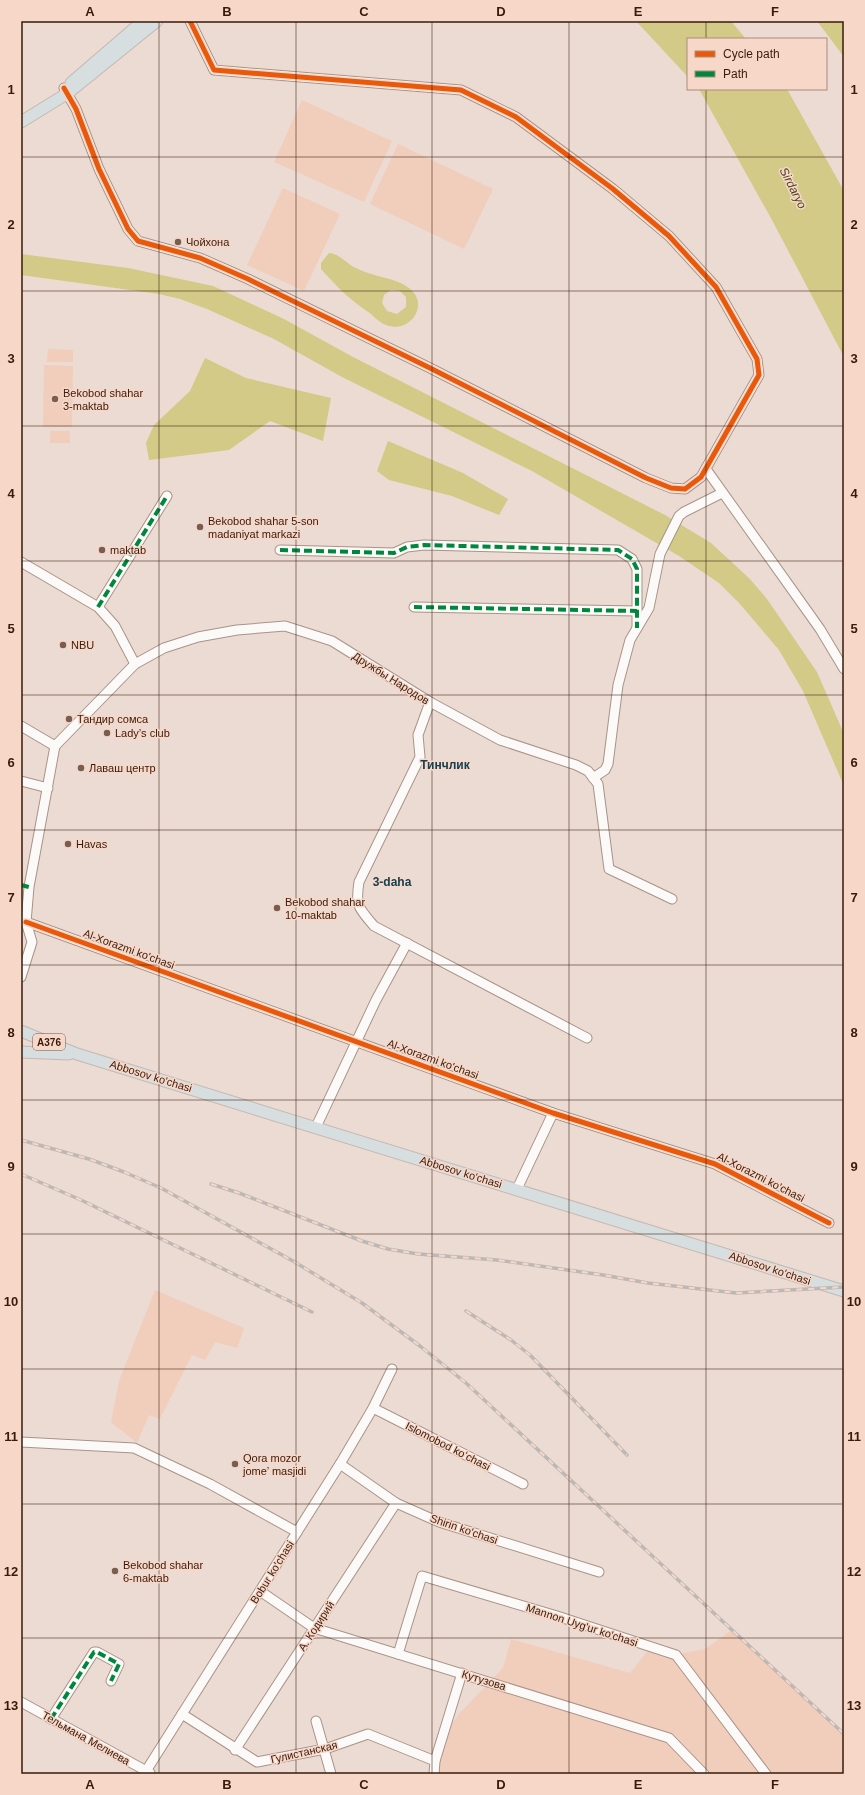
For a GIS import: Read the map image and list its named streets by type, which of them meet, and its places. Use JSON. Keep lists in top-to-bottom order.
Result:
{
  "streets": {
    "main road": ["A376", "Abbosov ko'chasi"],
    "street": [
      "Дружбы Народов",
      "Al-Xorazmi ko'chasi",
      "Islomobod koʻchasi",
      "Shirin ko'chasi",
      "Bobur ko'chasi",
      "Mannon Uyg'ur ko'chasi",
      "А. Кодирий",
      "Кутузова",
      "Тельмана Мелиева",
      "Гулистанская"
    ]
  },
  "crossings": [
    ["Islomobod koʻchasi", "Bobur ko'chasi"],
    ["Shirin ko'chasi", "Bobur ko'chasi"],
    ["Shirin ko'chasi", "А. Кодирий"],
    ["Bobur ko'chasi", "Кутузова"],
    ["Bobur ko'chasi", "Тельмана Мелиева"],
    ["Bobur ko'chasi", "Гулистанская"],
    ["Mannon Uyg'ur ko'chasi", "Кутузова"],
    ["А. Кодирий", "Кутузова"],
    ["А. Кодирий", "Гулистанская"]
  ],
  "districts": ["Тинчлик", "3-daha"],
  "water": ["Sirdaryo"],
  "places": [
    "Чойхона",
    "Bekobod shahar 3-maktab",
    "Bekobod shahar 5-son madaniyat markazi",
    "maktab",
    "NBU",
    "Тандир сомса",
    "Lady’s club",
    "Лаваш центр",
    "Havas",
    "Bekobod shahar 10-maktab",
    "Qora mozor jome’ masjidi",
    "Bekobod shahar 6-maktab"
  ],
  "legend": ["Cycle path", "Path"],
  "grid": {
    "columns": [
      "A",
      "B",
      "C",
      "D",
      "E",
      "F"
    ],
    "rows": [
      "1",
      "2",
      "3",
      "4",
      "5",
      "6",
      "7",
      "8",
      "9",
      "10",
      "11",
      "12",
      "13"
    ]
  }
}
